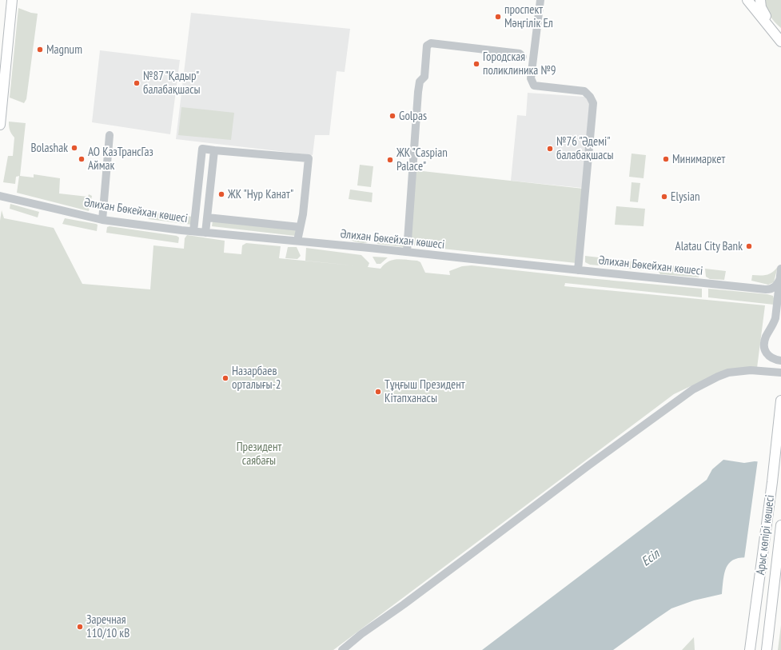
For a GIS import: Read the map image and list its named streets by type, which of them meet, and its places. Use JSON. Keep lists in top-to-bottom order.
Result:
{
  "streets": {
    "main road": ["Арыс көпірі көшесі"],
    "street": ["Әлихан Бөкейхан көшесі"]
  },
  "water": ["Есіл"],
  "parks": ["Президент саябағы"],
  "places": [
    "проспект Мәңгілік Ел",
    "Magnum",
    "Городская поликлиника №9",
    "№87 \"Қадыр\" балабақшасы",
    "Golpas",
    "Bolashak",
    "№76 \"Әдемі\" балабақшасы",
    "АО КазТрансГаз Аймак",
    "Минимаркет",
    "ЖК \"Caspian Palace\"",
    "ЖК \"Нур Канат\"",
    "Elysian",
    "Alatau City Bank",
    "Назарбаев орталығы-2",
    "Тұңғыш Президент Кітапханасы",
    "Заречная 110/10 кВ"
  ]
}
